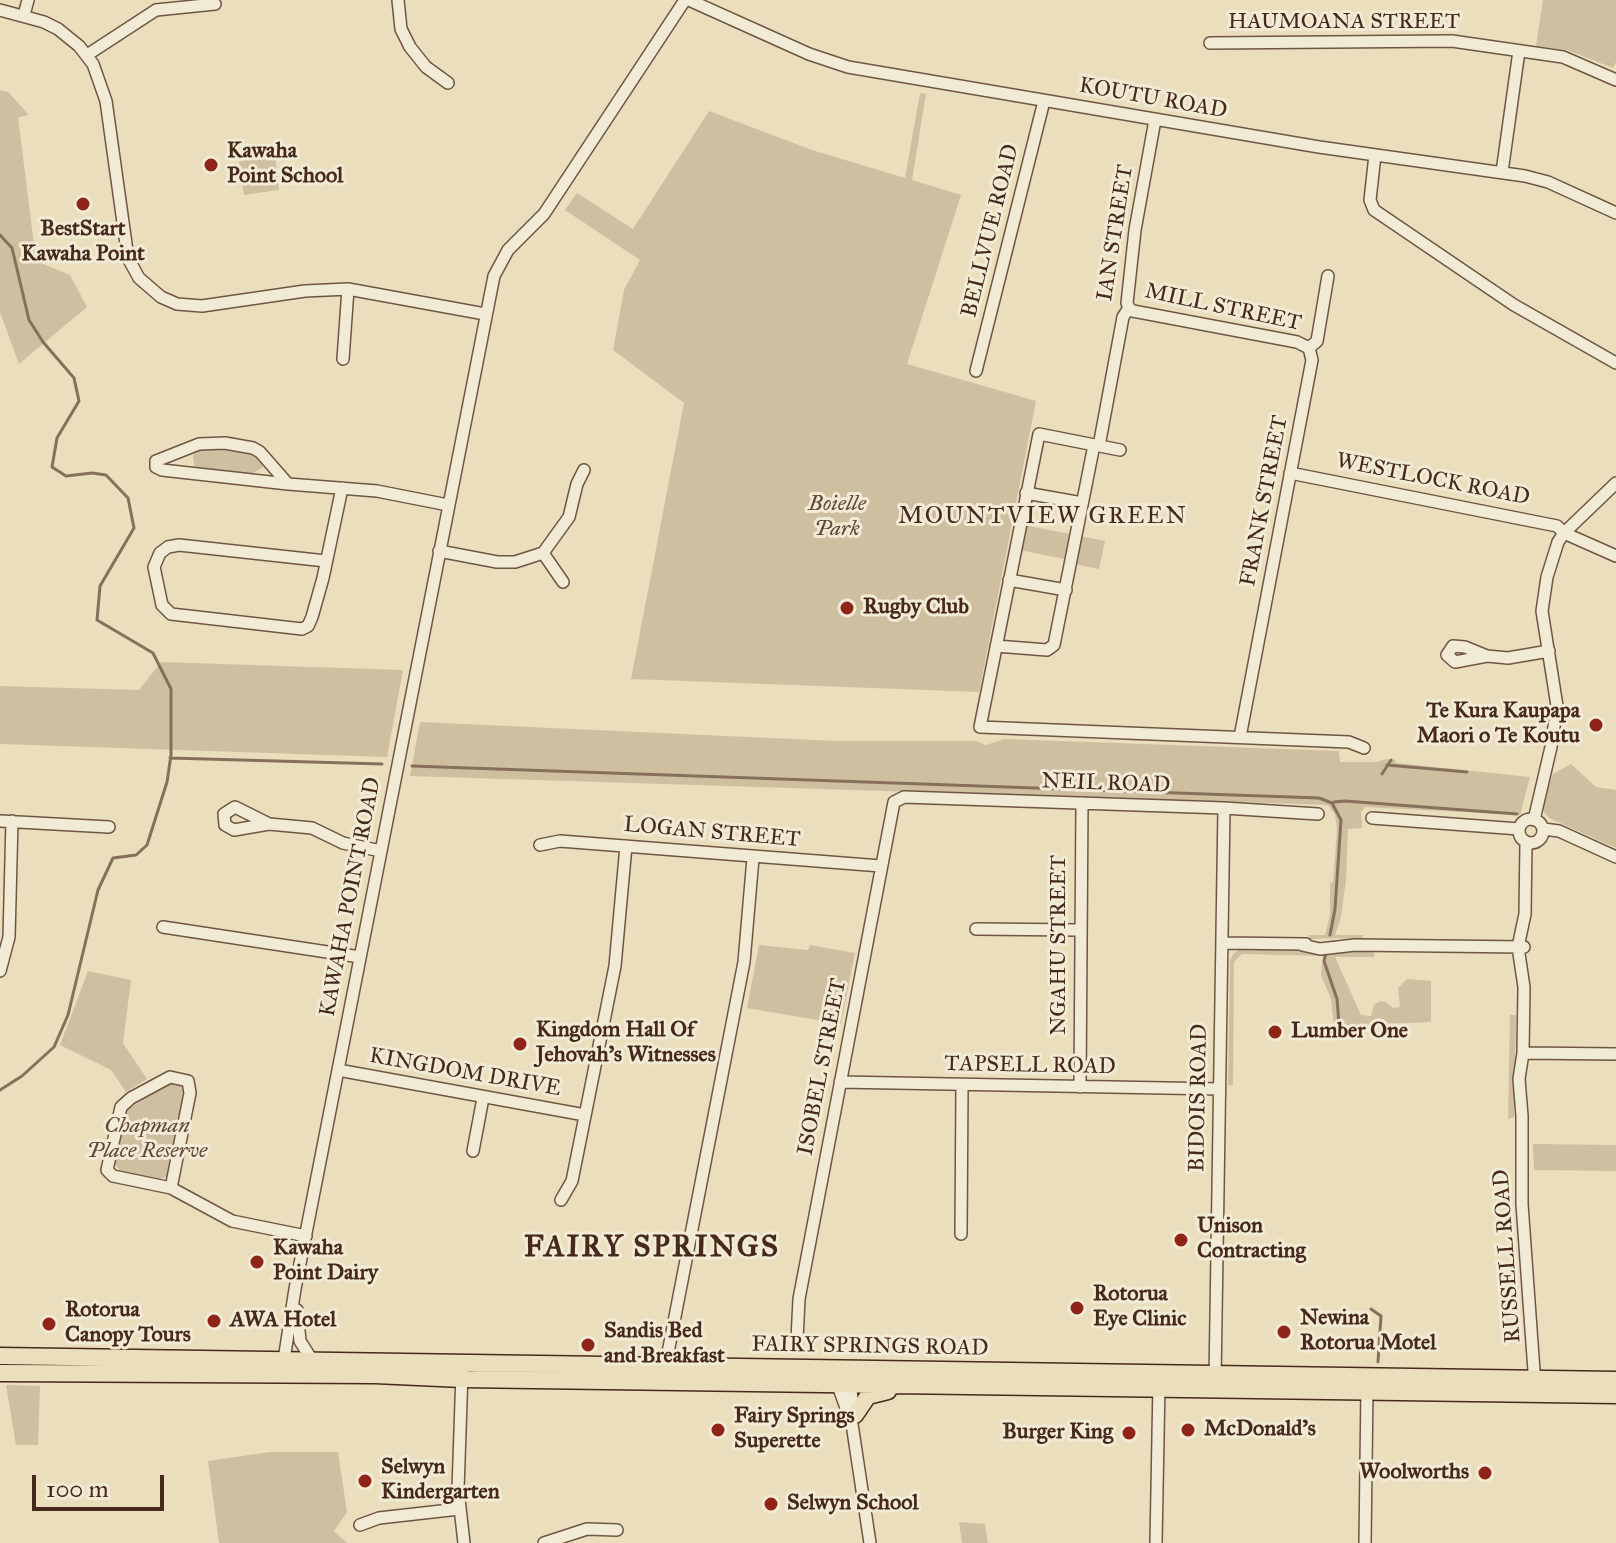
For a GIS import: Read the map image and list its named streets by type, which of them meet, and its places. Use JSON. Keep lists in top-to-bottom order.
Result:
{
  "streets": {
    "highway": ["FAIRY SPRINGS ROAD"],
    "street": [
      "HAUMOANA STREET",
      "KOUTU ROAD",
      "BELLVUE ROAD",
      "IAN STREET",
      "MILL STREET",
      "WESTLOCK ROAD",
      "FRANK STREET",
      "NEIL ROAD",
      "LOGAN STREET",
      "KAWAHA POINT ROAD",
      "NGAHU STREET",
      "TAPSELL ROAD",
      "ISOBEL STREET",
      "KINGDOM DRIVE",
      "BIDOIS ROAD",
      "RUSSELL ROAD"
    ]
  },
  "crossings": [
    ["KOUTU ROAD", "BELLVUE ROAD"],
    ["KOUTU ROAD", "IAN STREET"],
    ["KOUTU ROAD", "KAWAHA POINT ROAD"],
    ["IAN STREET", "MILL STREET"],
    ["MILL STREET", "FRANK STREET"],
    ["WESTLOCK ROAD", "FRANK STREET"],
    ["NEIL ROAD", "NGAHU STREET"],
    ["NEIL ROAD", "ISOBEL STREET"],
    ["NEIL ROAD", "BIDOIS ROAD"],
    ["LOGAN STREET", "ISOBEL STREET"],
    ["KAWAHA POINT ROAD", "KINGDOM DRIVE"],
    ["KAWAHA POINT ROAD", "FAIRY SPRINGS ROAD"],
    ["NGAHU STREET", "TAPSELL ROAD"],
    ["TAPSELL ROAD", "ISOBEL STREET"],
    ["TAPSELL ROAD", "BIDOIS ROAD"],
    ["BIDOIS ROAD", "FAIRY SPRINGS ROAD"],
    ["RUSSELL ROAD", "FAIRY SPRINGS ROAD"]
  ],
  "districts": ["MOUNTVIEW GREEN", "FAIRY SPRINGS"],
  "parks": ["Boielle Park", "Chapman Place Reserve"],
  "places": [
    "Kawaha Point School",
    "BestStart Kawaha Point",
    "Rugby Club",
    "Te Kura Kaupapa Maori o Te Koutu",
    "Lumber One",
    "Kingdom Hall Of Jehovah's Witnesses",
    "Unison Contracting",
    "Kawaha Point Dairy",
    "Rotorua Eye Clinic",
    "AWA Hotel",
    "Rotorua Canopy Tours",
    "Newina Rotorua Motel",
    "Sandis Bed and Breakfast",
    "Fairy Springs Superette",
    "McDonald's",
    "Burger King",
    "Woolworths",
    "Selwyn Kindergarten",
    "Selwyn School"
  ],
  "scale_bar": "100 m"
}
